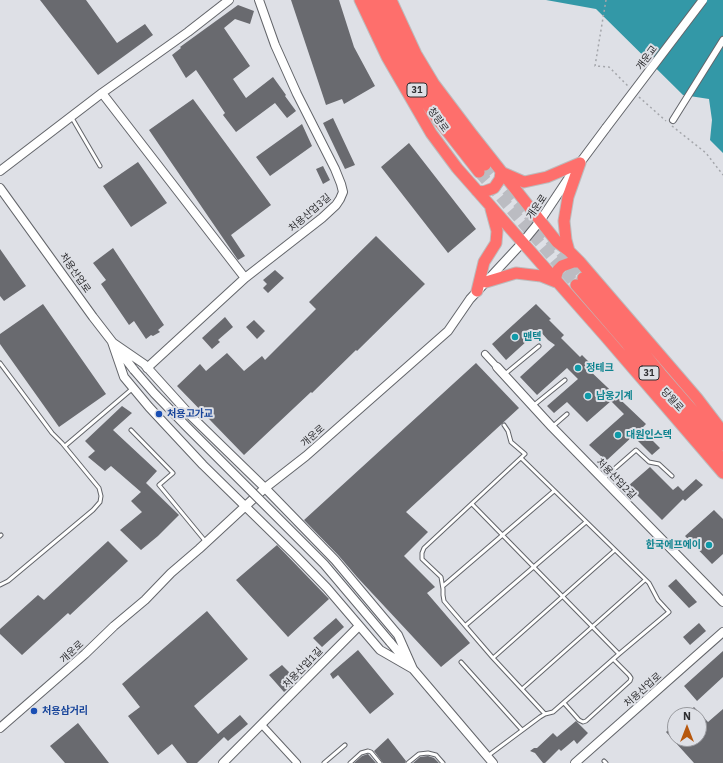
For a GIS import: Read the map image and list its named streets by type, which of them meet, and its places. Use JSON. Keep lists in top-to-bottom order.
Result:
{
  "streets": {
    "highway": ["31", "청량로", "당월로"],
    "main road": [
      "개운교",
      "개운로",
      "처용산업3길",
      "처용산업로",
      "처용산업2길",
      "처용산업1길"
    ]
  },
  "crossings": [
    ["개운교", "개운로"]
  ],
  "places": [
    "맨텍",
    "정테크",
    "남웅기계",
    "처용고가교",
    "대원인스텍",
    "한국에프에이",
    "처용삼거리"
  ],
  "north": "top"
}
